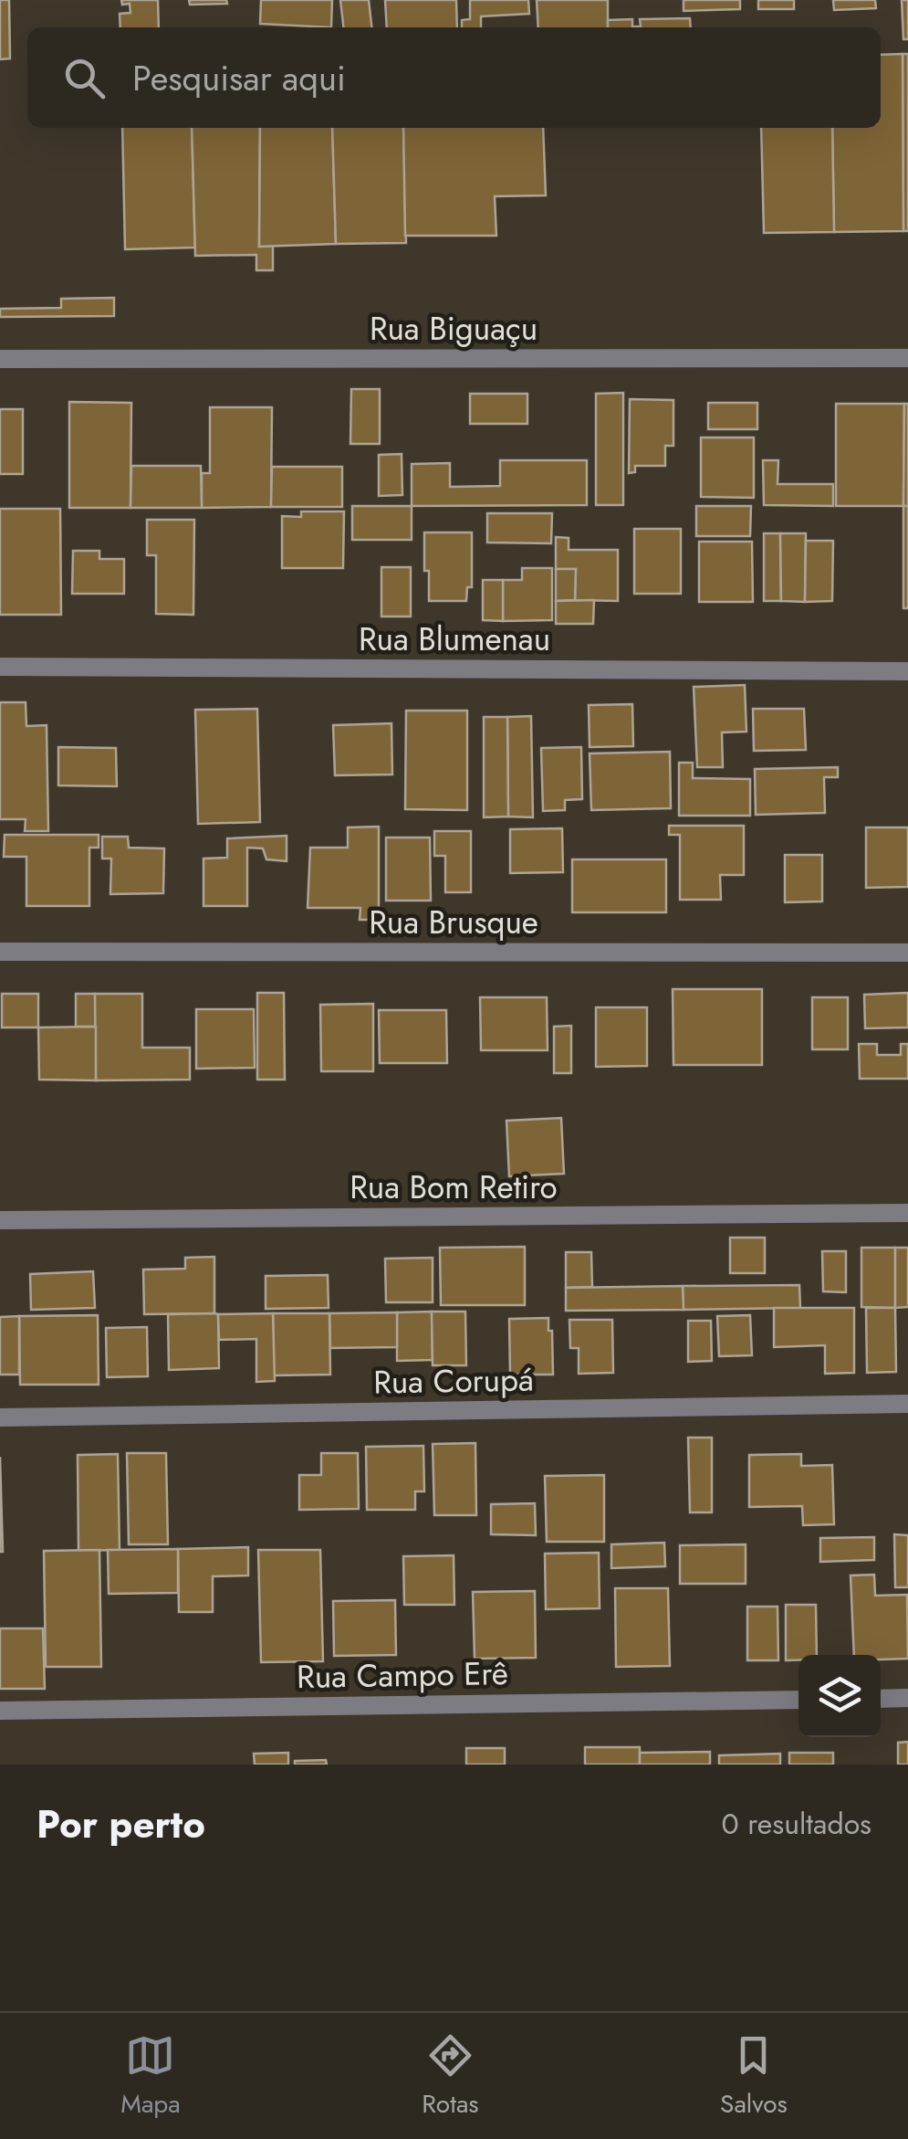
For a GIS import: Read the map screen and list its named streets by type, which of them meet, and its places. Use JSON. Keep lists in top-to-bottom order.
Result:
{
  "streets": {
    "street": [
      "Rua Biguaçu",
      "Rua Blumenau",
      "Rua Brusque",
      "Rua Bom Retiro",
      "Rua Corupá",
      "Rua Campo Erê"
    ]
  },
  "page": {
    "search": "Pesquisar aqui",
    "heading": ["Por perto", "0 resultados"],
    "nav": ["Mapa", "Rotas", "Salvos"]
  }
}
